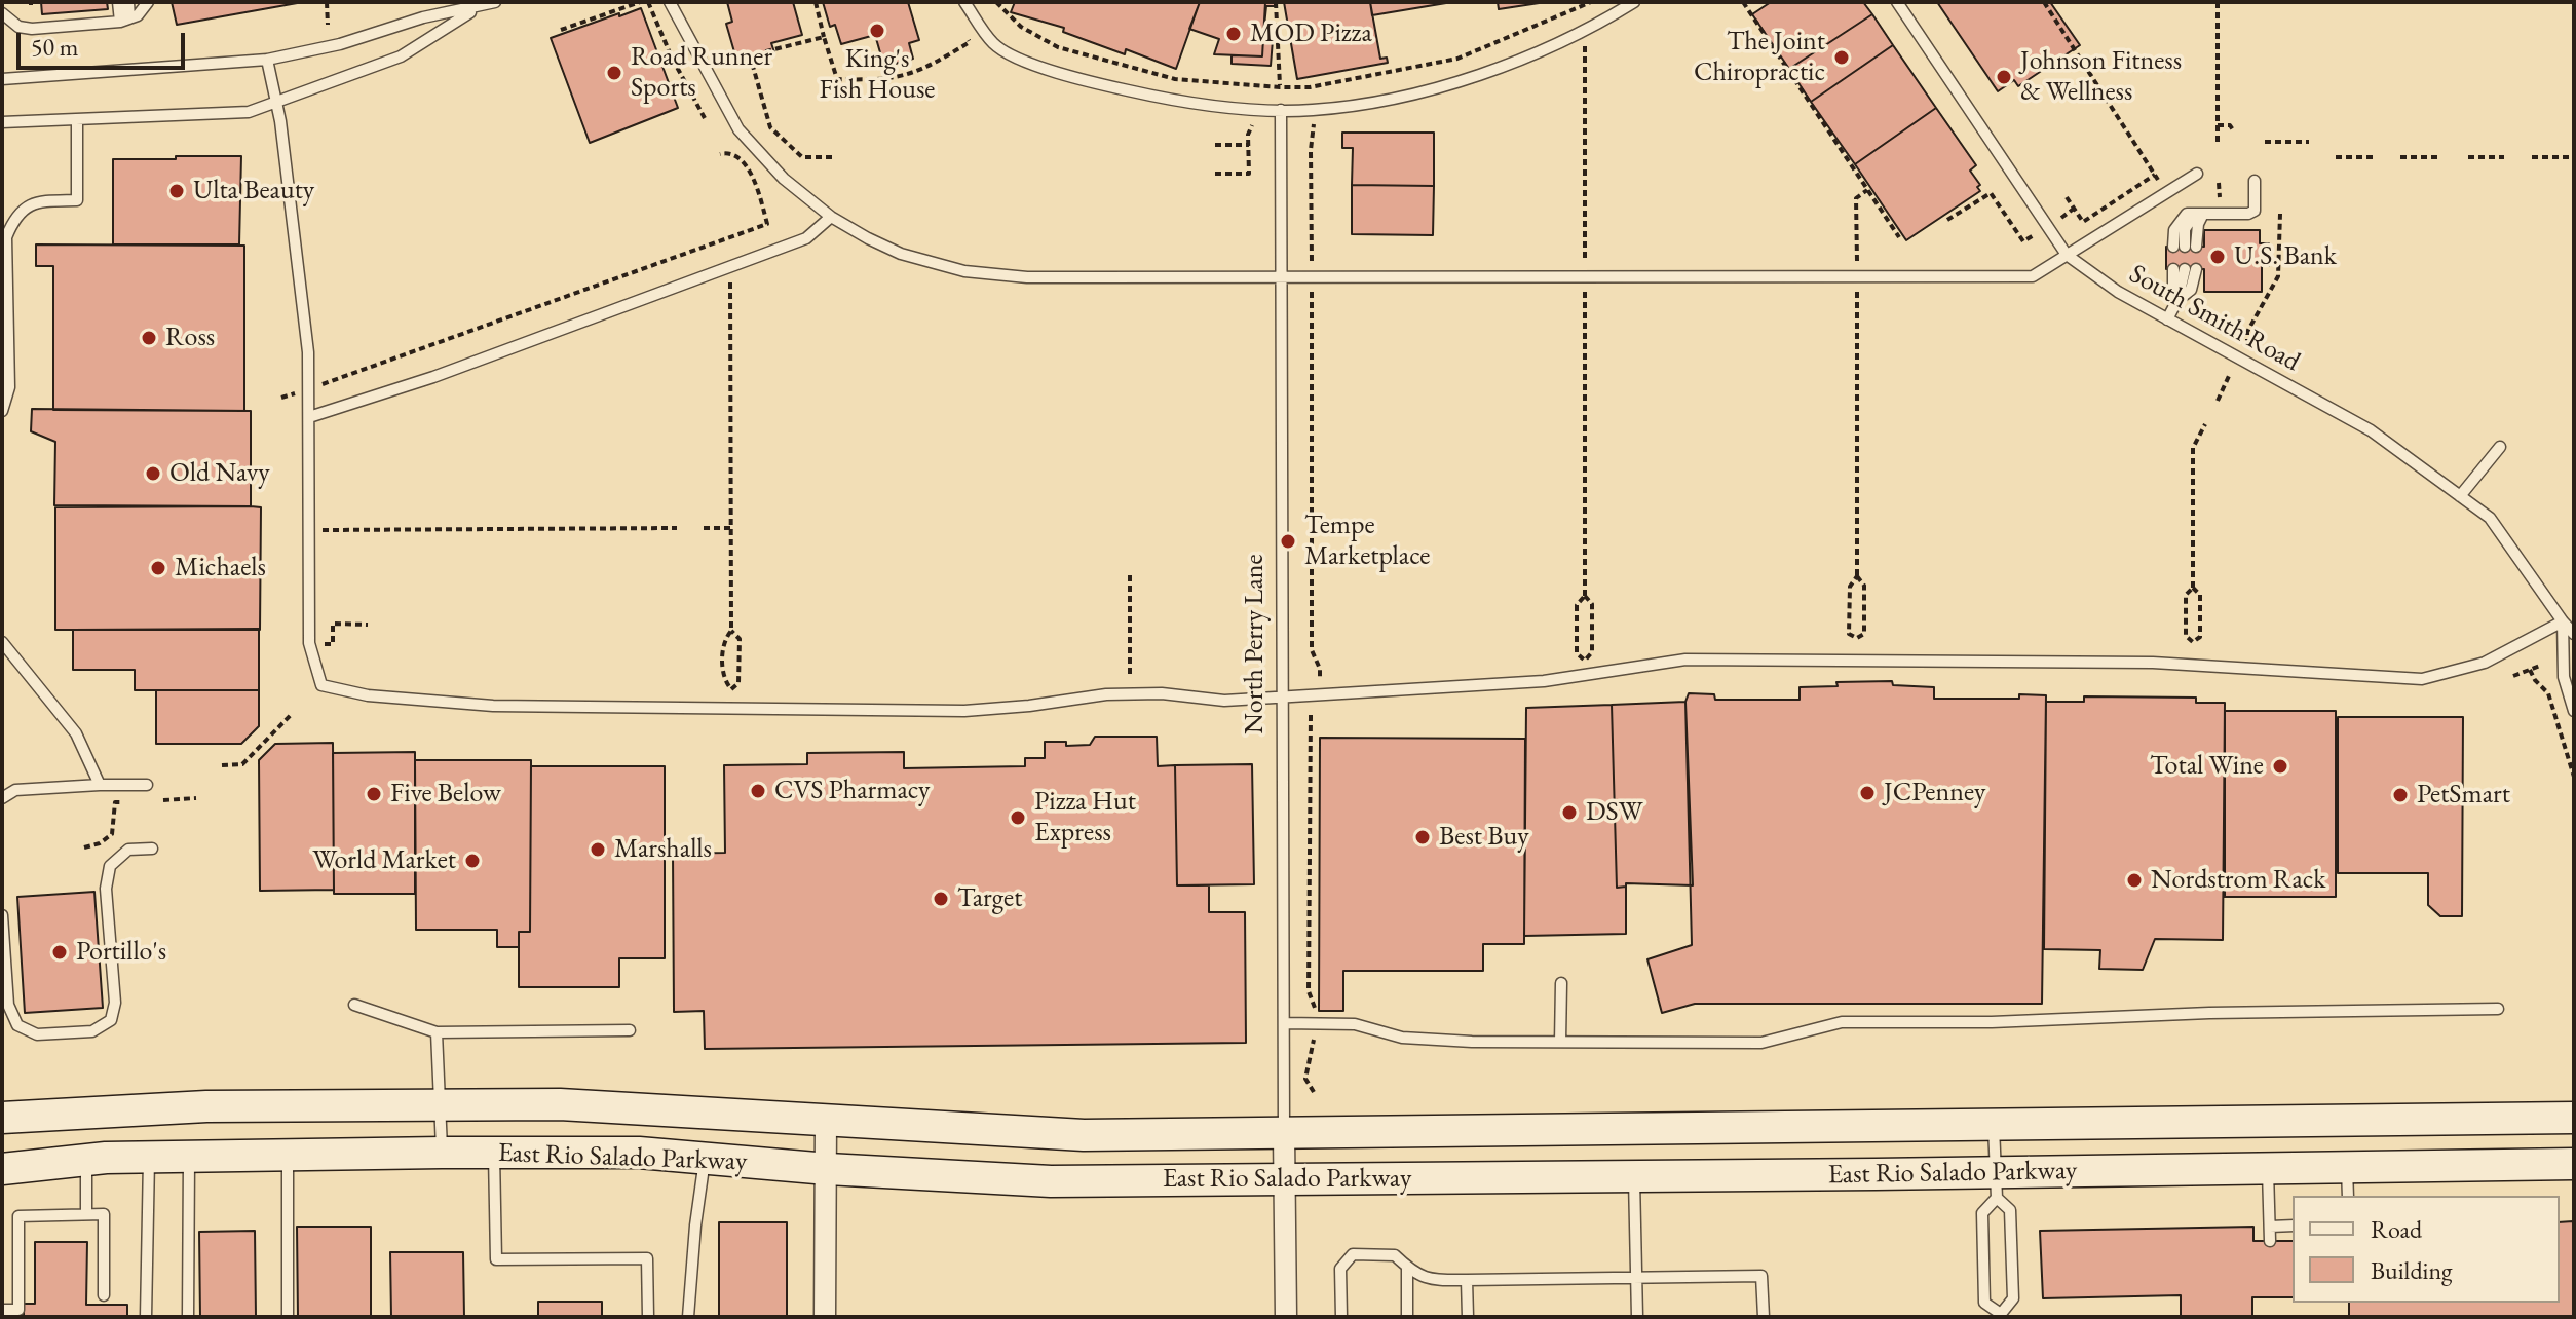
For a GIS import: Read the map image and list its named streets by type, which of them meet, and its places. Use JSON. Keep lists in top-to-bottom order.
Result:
{
  "streets": {
    "main road": ["East Rio Salado Parkway"],
    "street": ["North Perry Lane"],
    "lane": ["South Smith Road"]
  },
  "crossings": [
    ["North Perry Lane", "East Rio Salado Parkway"]
  ],
  "places": [
    "King's Fish House",
    "MOD Pizza",
    "The Joint Chiropractic",
    "Road Runner Sports",
    "Johnson Fitness & Wellness",
    "Ulta Beauty",
    "U.S. Bank",
    "Ross",
    "Old Navy",
    "Tempe Marketplace",
    "Michaels",
    "Total Wine",
    "CVS Pharmacy",
    "JCPenney",
    "Five Below",
    "PetSmart",
    "DSW",
    "Pizza Hut Express",
    "Best Buy",
    "Marshalls",
    "World Market",
    "Nordstrom Rack",
    "Target",
    "Portillo's"
  ],
  "legend": ["Road", "Building"],
  "scale_bar": "50 m"
}
